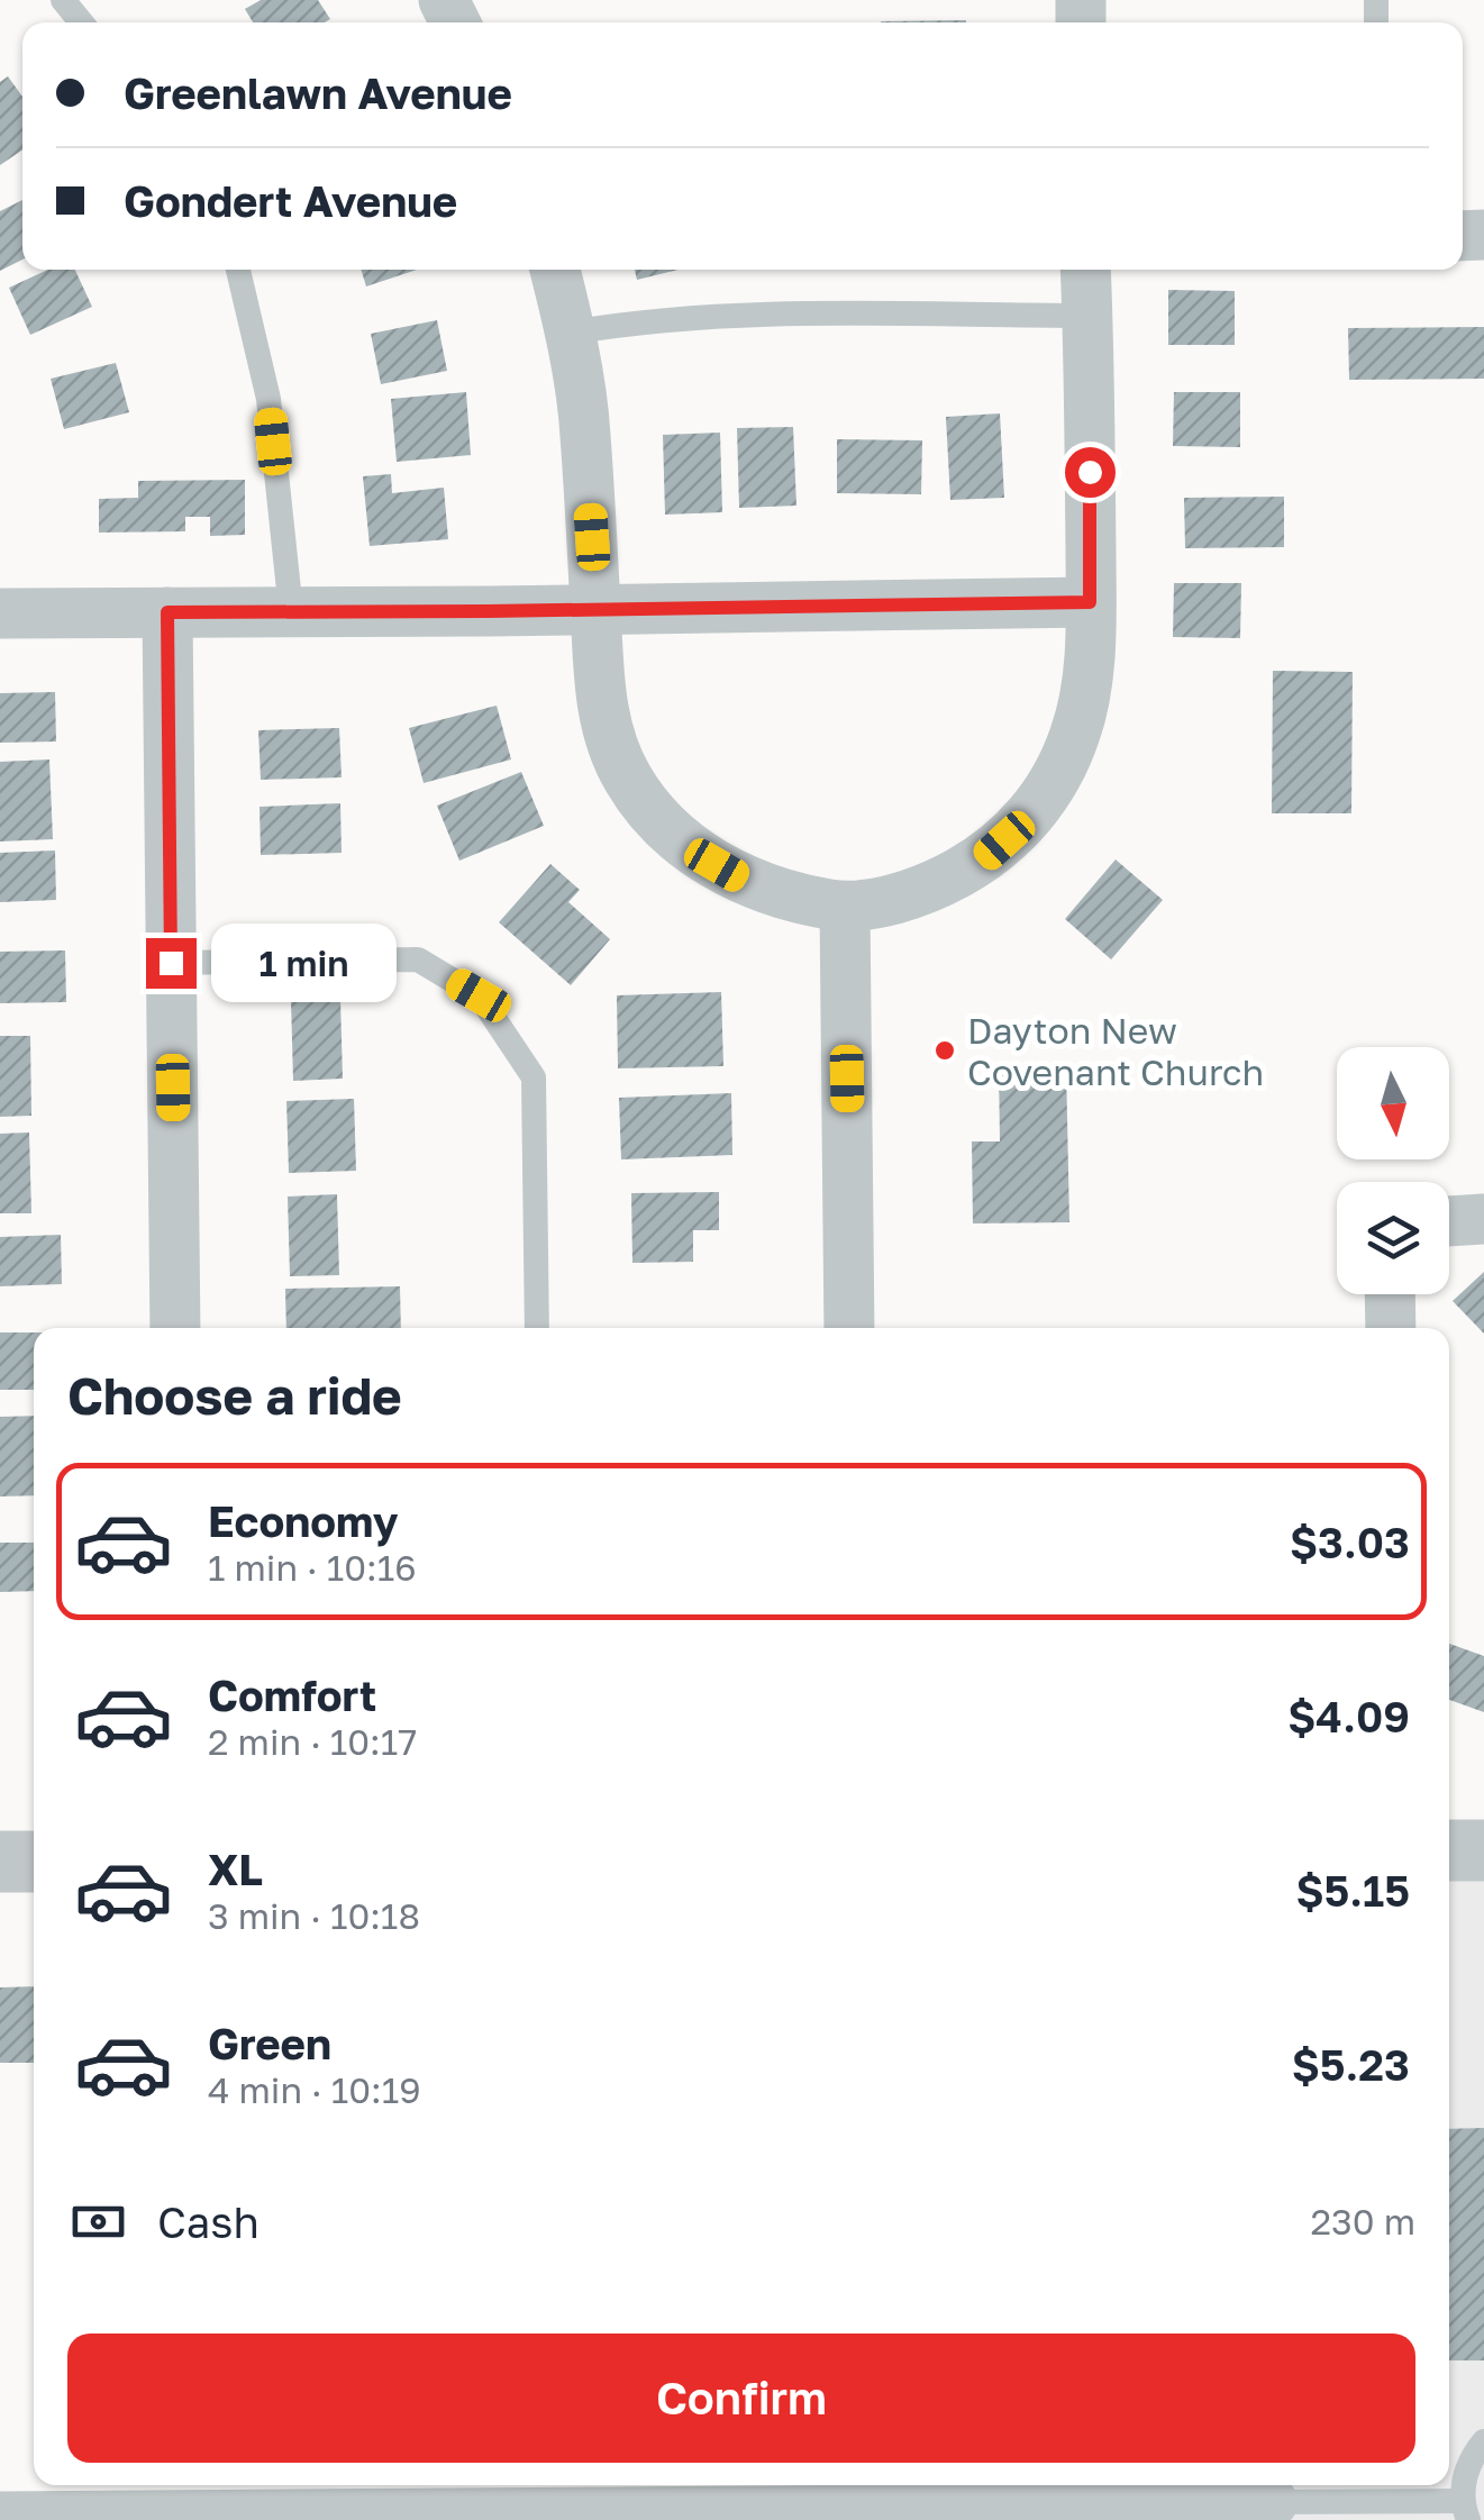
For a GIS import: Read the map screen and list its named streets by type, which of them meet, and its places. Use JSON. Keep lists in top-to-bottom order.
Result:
{
  "places": ["Dayton New Covenant Church"],
  "north": "bottom",
  "page": {
    "banner": ["Greenlawn Avenue", "Gondert Avenue"],
    "bubble": "1 min",
    "heading": "Choose a ride",
    "list": [
      {
        "name": "Economy",
        "note": "1 min · 10:16",
        "value": "$3.03"
      },
      {
        "name": "Comfort",
        "note": "2 min · 10:17",
        "value": "$4.09"
      },
      {
        "name": "XL",
        "note": "3 min · 10:18",
        "value": "$5.15"
      },
      {
        "name": "Green",
        "note": "4 min · 10:19",
        "value": "$5.23"
      }
    ],
    "pay": ["Cash", "230 m"],
    "buttons": "Confirm"
  }
}
